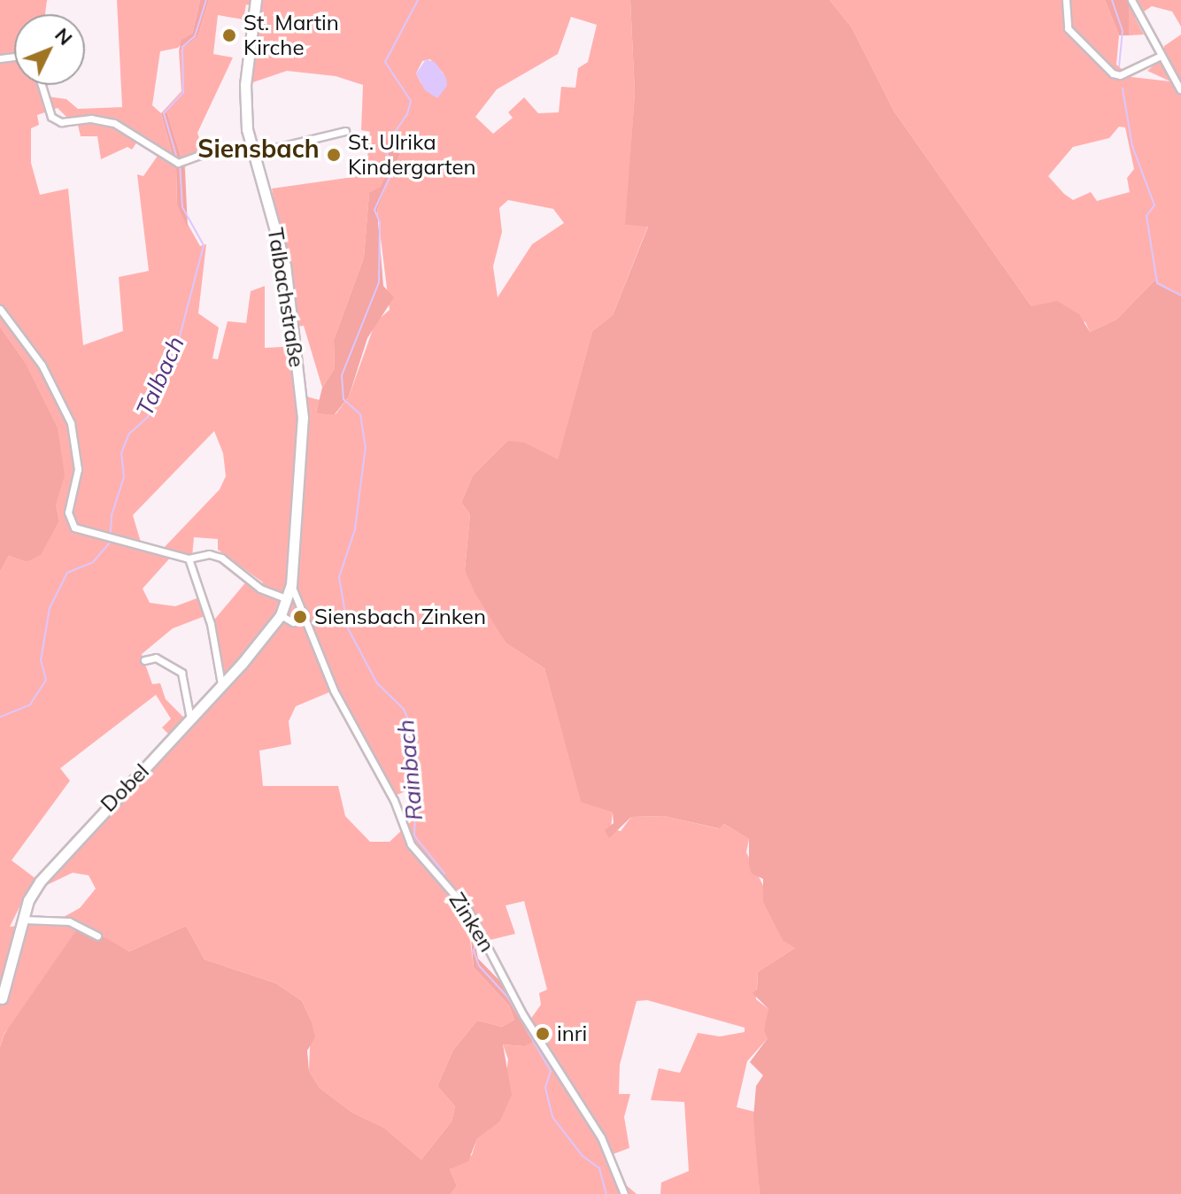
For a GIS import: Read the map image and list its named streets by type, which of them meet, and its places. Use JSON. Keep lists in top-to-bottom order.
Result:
{
  "streets": {
    "street": ["Talbachstraße", "Dobel", "Zinken"]
  },
  "crossings": [
    ["Talbachstraße", "Dobel"],
    ["Talbachstraße", "Zinken"]
  ],
  "districts": ["Siensbach"],
  "water": ["Talbach", "Rainbach"],
  "places": [
    "St. Martin Kirche",
    "St. Ulrika Kindergarten",
    "Siensbach Zinken",
    "inri"
  ],
  "north": "top right"
}
